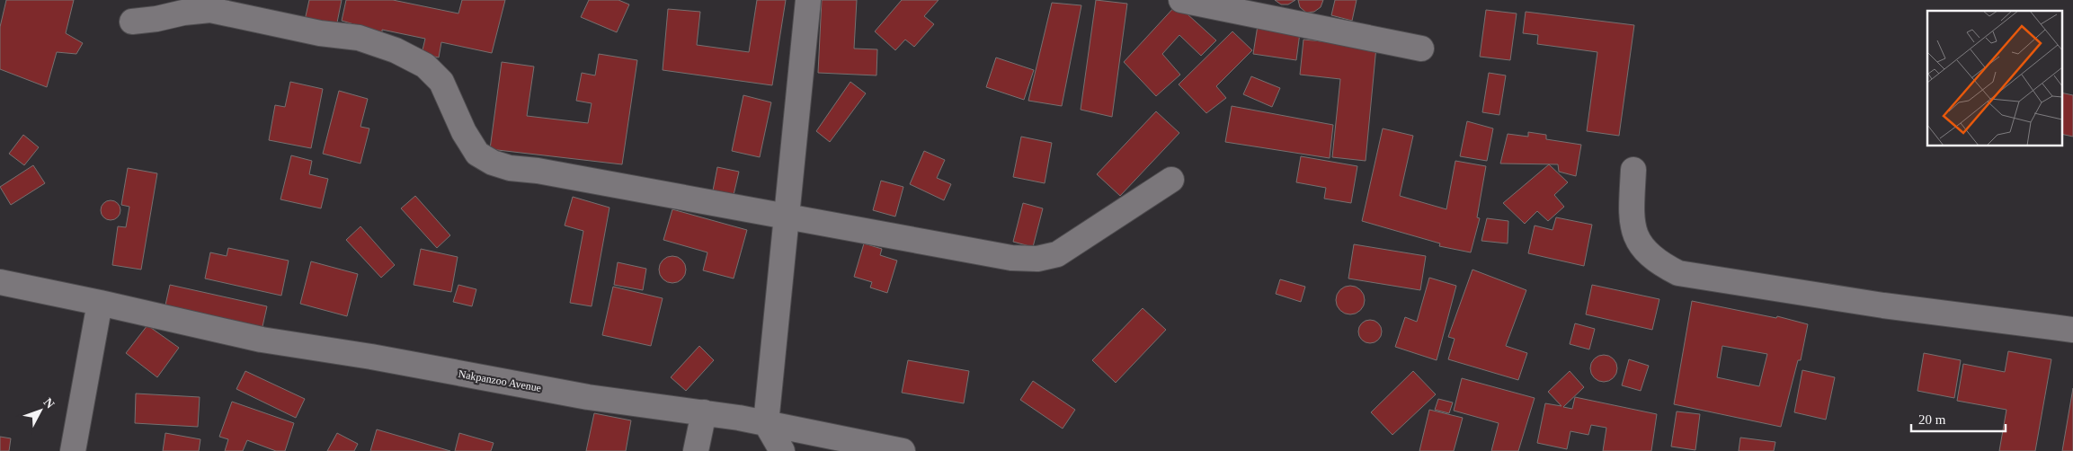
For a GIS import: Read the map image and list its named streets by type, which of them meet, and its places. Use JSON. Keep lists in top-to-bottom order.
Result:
{
  "streets": {
    "street": ["Nakpanzoo Avenue"]
  },
  "scale_bar": "20 m",
  "north": "top right"
}
